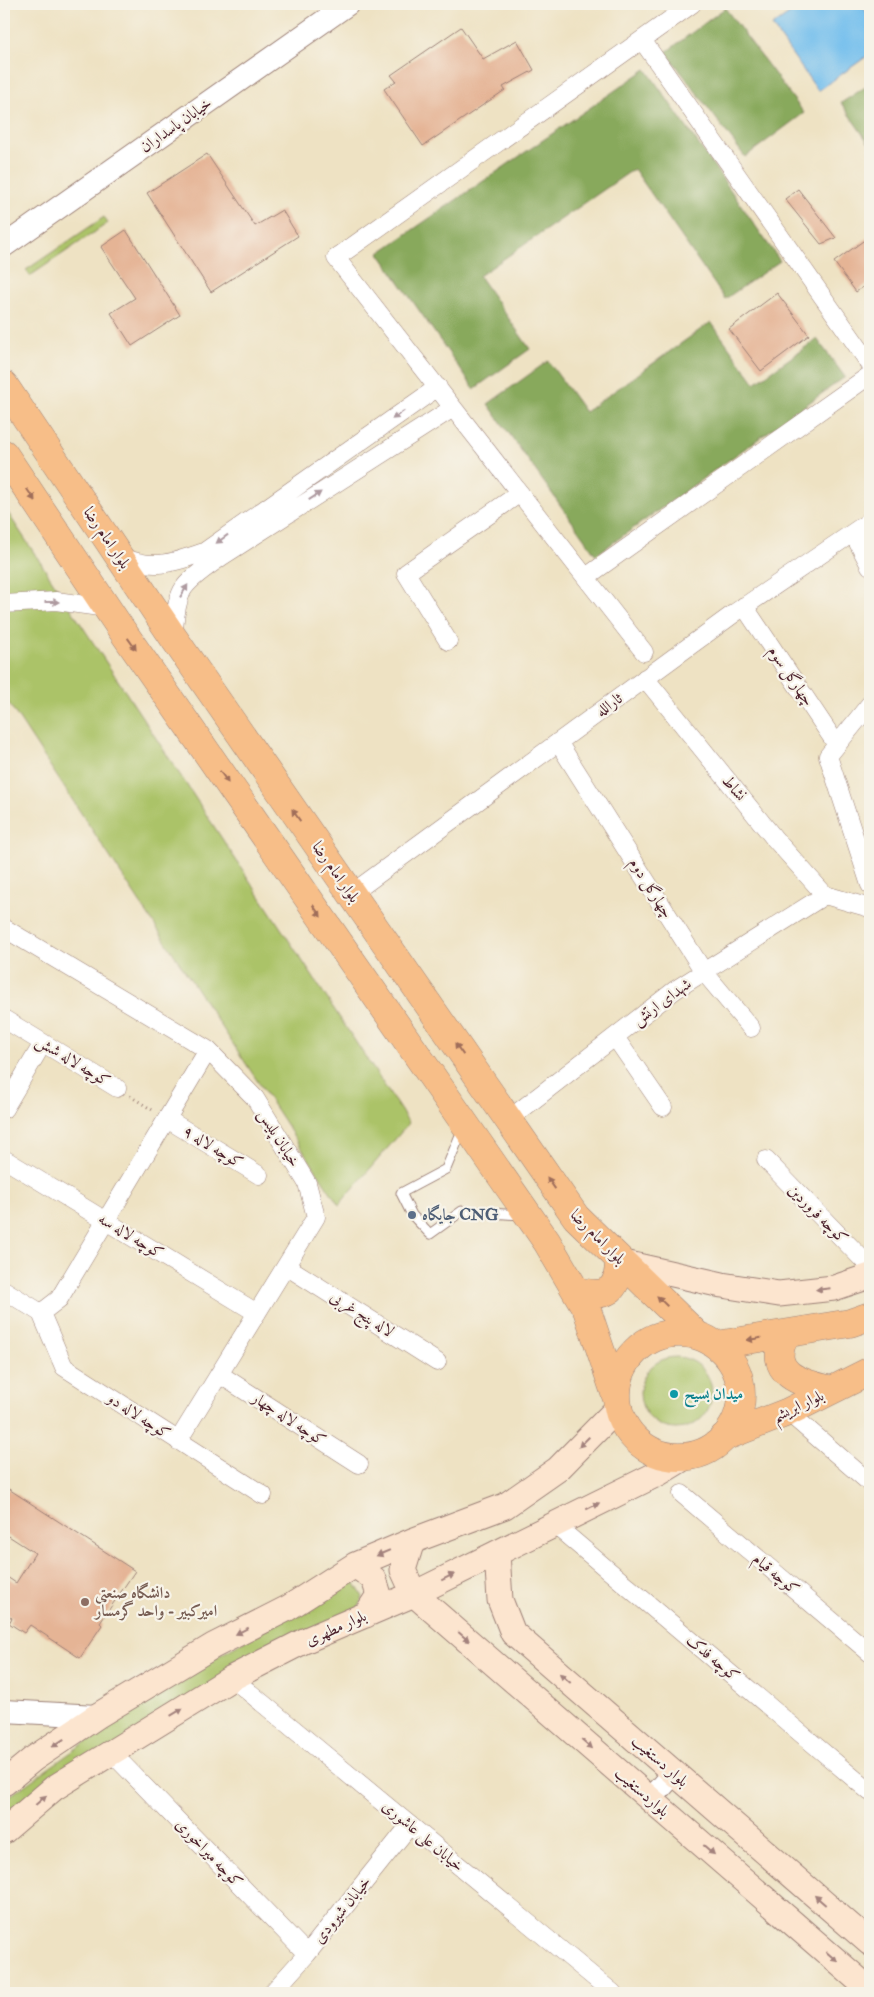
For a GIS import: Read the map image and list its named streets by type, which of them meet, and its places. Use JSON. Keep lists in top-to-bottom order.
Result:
{
  "streets": {
    "main road": [
      "بلوار امام رضا",
      "بلوار ابریشم",
      "بلوار مطهری",
      "بلوار دستغیب",
      "بلواردستغیب"
    ],
    "street": [
      "خیابان پاسداران",
      "چهارگل سوم",
      "ثارالله",
      "نشاط",
      "چهارگل دوم",
      "شهدای ارتش",
      "کوچه لاله شش",
      "خیابان پلیس",
      "کوچه لاله ۹",
      "کوچه فروردین",
      "کوچه لاله سه",
      "لاله پنج غربی",
      "کوچه لاله دو",
      "کوچه لاله چهار",
      "کوچه قیام",
      "کوچه فدک",
      "خیابان علی عاشوری",
      "کوچه میراخوری",
      "خیابان شیرودی"
    ]
  },
  "crossings": [
    ["بلوار امام رضا", "ثارالله"],
    ["بلوار امام رضا", "شهدای ارتش"],
    ["بلوار امام رضا", "بلوار ابریشم"],
    ["بلوار امام رضا", "بلوار مطهری"],
    ["چهارگل سوم", "ثارالله"],
    ["ثارالله", "نشاط"],
    ["ثارالله", "چهارگل دوم"],
    ["نشاط", "شهدای ارتش"],
    ["چهارگل دوم", "شهدای ارتش"],
    ["خیابان پلیس", "کوچه لاله سه"],
    ["خیابان پلیس", "لاله پنج غربی"],
    ["خیابان پلیس", "کوچه لاله دو"],
    ["خیابان پلیس", "کوچه لاله چهار"],
    ["بلوار ابریشم", "بلوار مطهری"],
    ["بلوار مطهری", "کوچه فدک"],
    ["بلوار مطهری", "بلوار دستغیب"],
    ["بلوار مطهری", "بلواردستغیب"],
    ["بلوار مطهری", "خیابان علی عاشوری"],
    ["بلوار مطهری", "کوچه میراخوری"],
    ["خیابان علی عاشوری", "خیابان شیرودی"],
    ["کوچه میراخوری", "خیابان شیرودی"]
  ],
  "one_way": ["بلوار دستغیب", "بلواردستغیب"],
  "places": ["جایگاه CNG", "میدان بسیح", "دانشگاه صنعتی امیرکبیر - واحد گرمسار"]
}
